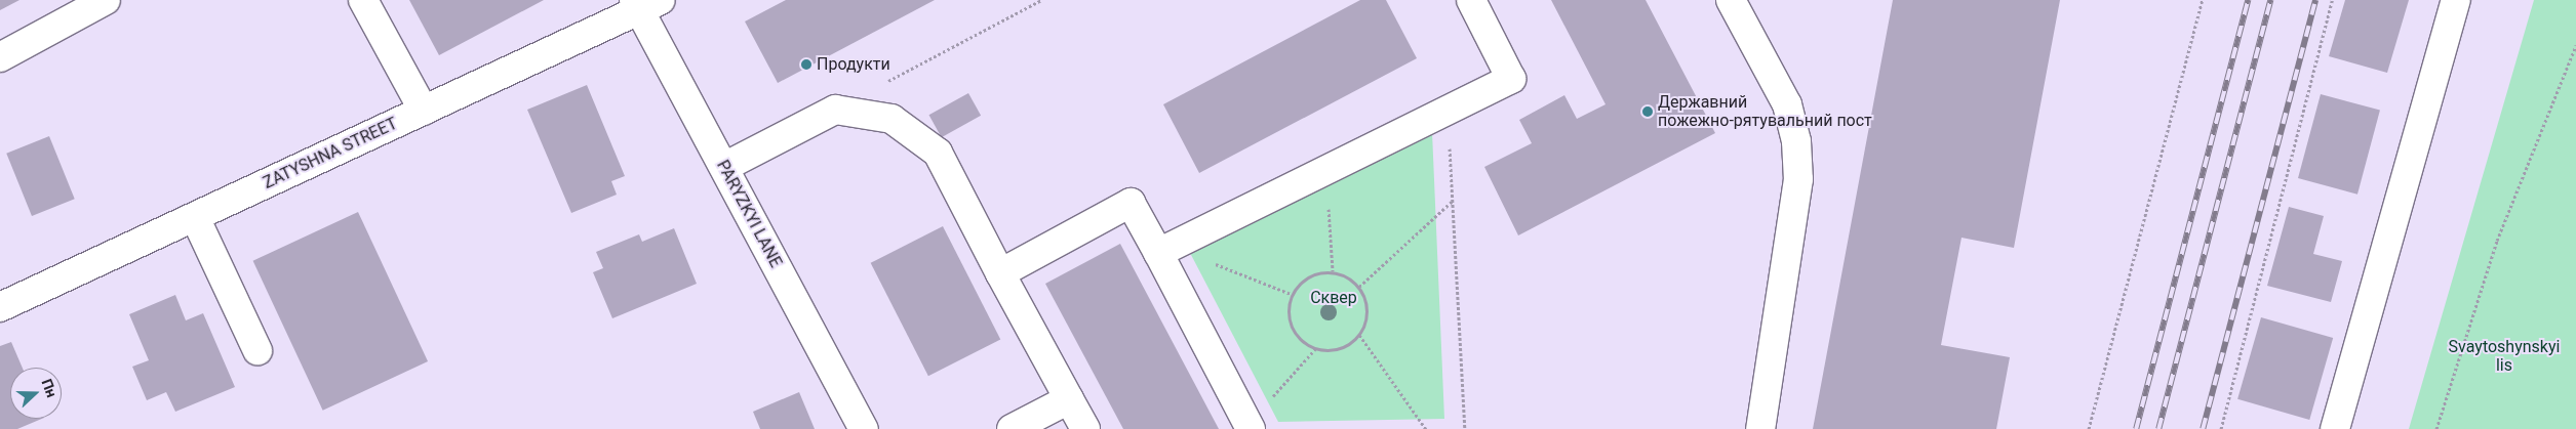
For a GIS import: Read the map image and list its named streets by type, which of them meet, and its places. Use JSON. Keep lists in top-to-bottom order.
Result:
{
  "streets": {
    "street": ["ZATYSHNA STREET", "PARYZKYI LANE"]
  },
  "crossings": [
    ["ZATYSHNA STREET", "PARYZKYI LANE"]
  ],
  "parks": ["Сквер", "Svaytoshynskyi lis"],
  "places": ["Продукти", "Державний пожежно-рятувальний пост"],
  "north": "right"
}
